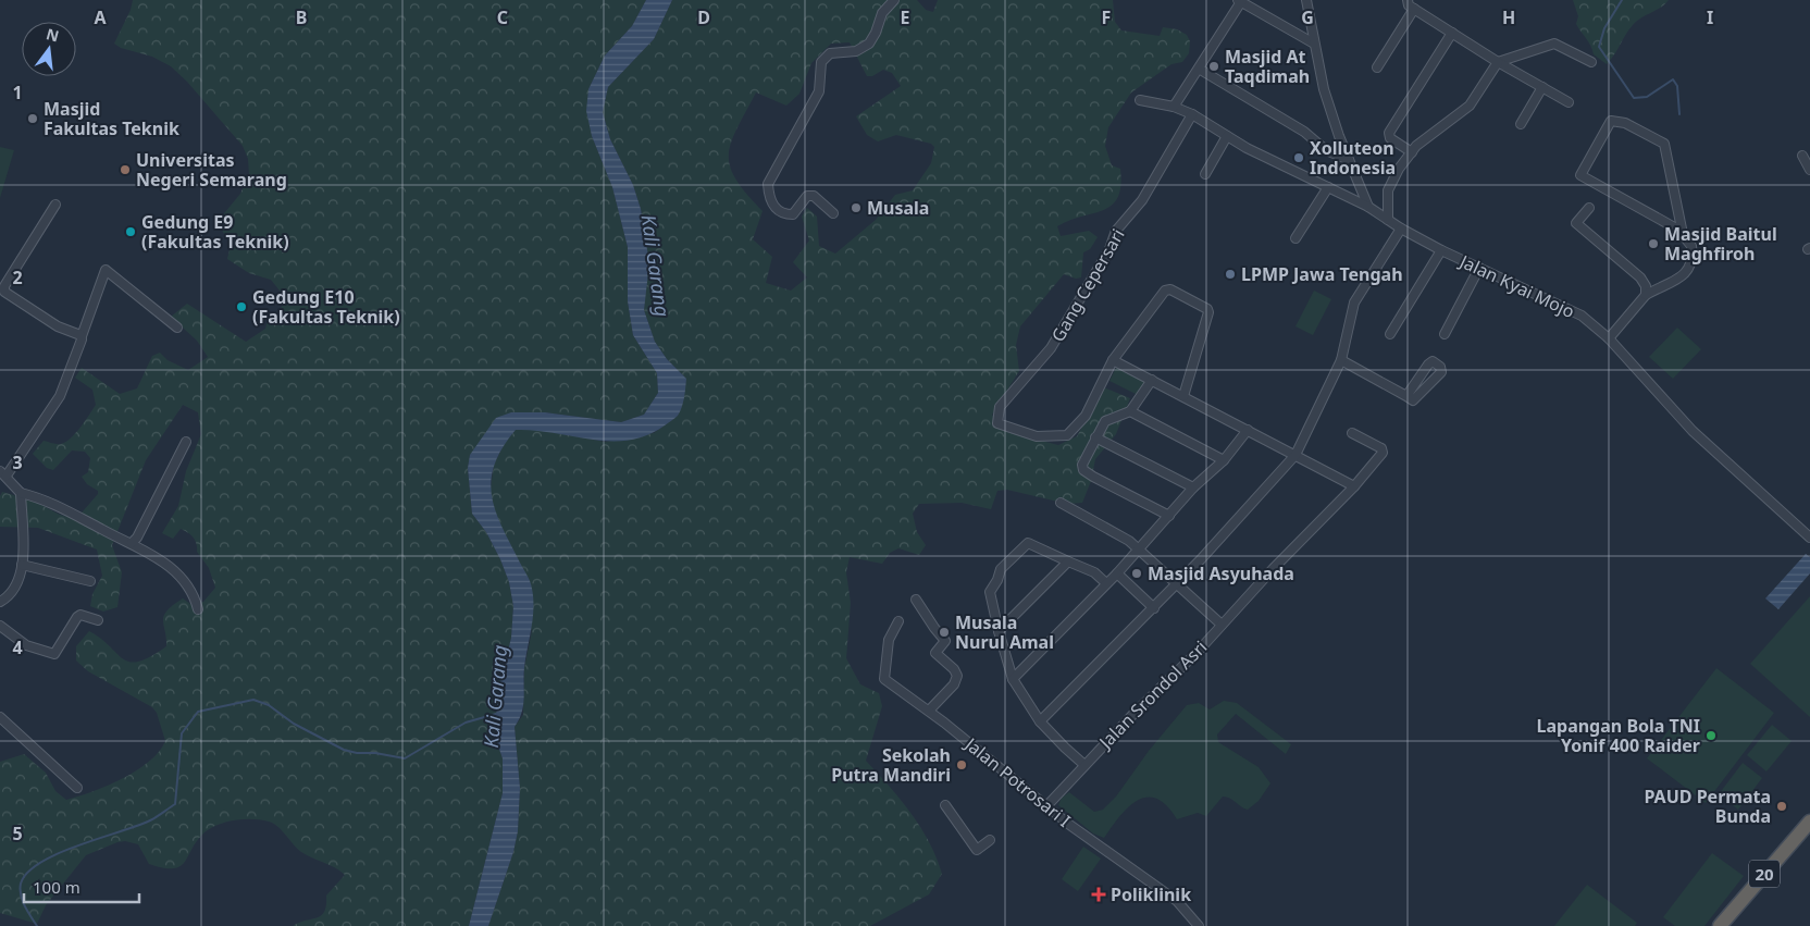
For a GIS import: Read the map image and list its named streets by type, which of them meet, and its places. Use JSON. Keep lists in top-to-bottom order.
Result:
{
  "streets": {
    "highway": ["20"],
    "street": [
      "Gang Cepersari",
      "Jalan Kyai Mojo",
      "Jalan Srondol Asri",
      "Jalan Potrosari I"
    ]
  },
  "crossings": [
    ["Gang Cepersari", "Jalan Kyai Mojo"],
    ["Jalan Srondol Asri", "Jalan Potrosari I"]
  ],
  "water": ["Kali Garang"],
  "places": {
    "other": [
      "Masjid At Taqdimah",
      "Masjid Fakultas Teknik",
      "Xolluteon Indonesia",
      "Universitas Negeri Semarang",
      "Musala",
      "Gedung E9 (Fakultas Teknik)",
      "Masjid Baitul Maghfiroh",
      "LPMP Jawa Tengah",
      "Gedung E10 (Fakultas Teknik)",
      "Masjid Asyuhada",
      "Musala Nurul Amal",
      "Lapangan Bola TNI Yonif 400 Raider",
      "Sekolah Putra Mandiri",
      "PAUD Permata Bunda"
    ],
    "health": ["Poliklinik"]
  },
  "scale_bar": "100 m",
  "north": "top",
  "grid": {
    "columns": [
      "A",
      "B",
      "C",
      "D",
      "E",
      "F",
      "G",
      "H",
      "I"
    ],
    "rows": [
      "1",
      "2",
      "3",
      "4",
      "5"
    ]
  }
}
